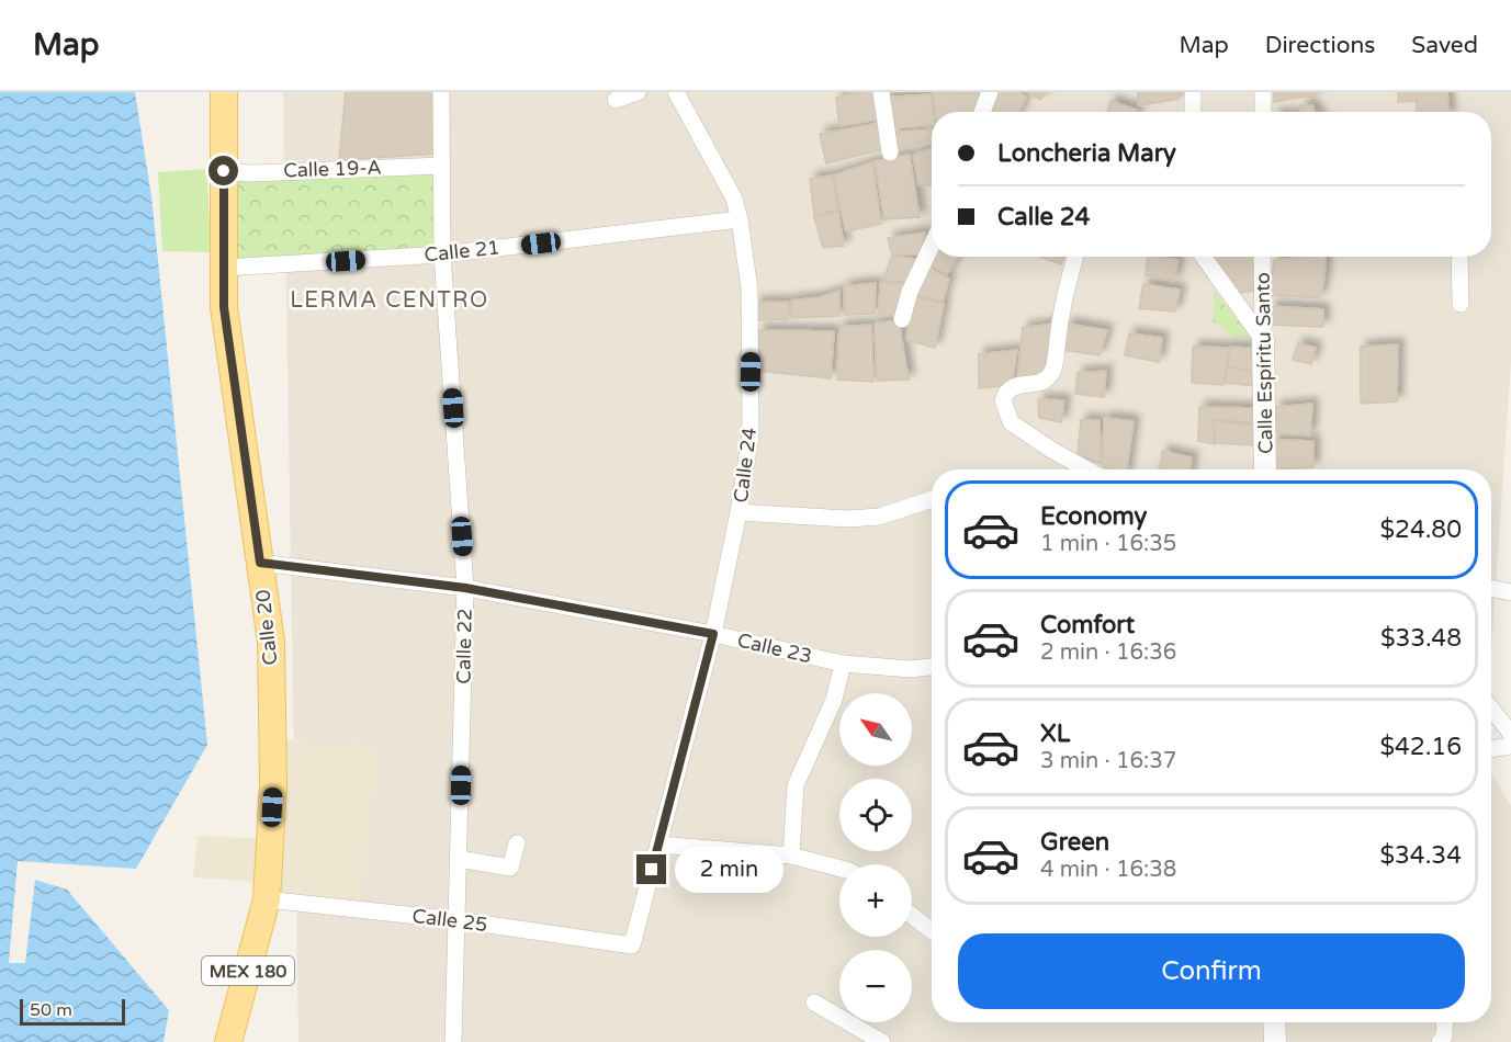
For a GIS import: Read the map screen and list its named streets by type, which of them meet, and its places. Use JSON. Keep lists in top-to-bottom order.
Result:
{
  "streets": {
    "main road": ["Calle 20", "MEX 180"],
    "street": [
      "Calle 19-A",
      "Calle 21",
      "Calle Espíritu Santo",
      "Calle 24",
      "Calle 22",
      "Calle 23",
      "Calle 25"
    ]
  },
  "crossings": [
    ["Calle 19-A", "Calle 20"],
    ["Calle 19-A", "Calle 22"],
    ["Calle 21", "Calle 24"],
    ["Calle 21", "Calle 20"],
    ["Calle 21", "Calle 22"],
    ["Calle 24", "Calle 23"],
    ["Calle 24", "Calle 25"],
    ["Calle 20", "Calle 23"],
    ["Calle 20", "Calle 25"],
    ["Calle 22", "Calle 23"],
    ["Calle 22", "Calle 25"]
  ],
  "districts": ["LERMA CENTRO"],
  "scale_bar": "50 m",
  "north": "top left",
  "page": {
    "header": "Map",
    "nav": ["Map", "Directions", "Saved"],
    "banner": ["Loncheria Mary", "Calle 24"],
    "list": [
      {
        "name": "Economy",
        "note": "1 min · 16:35",
        "value": "$24.80"
      },
      {
        "name": "Comfort",
        "note": "2 min · 16:36",
        "value": "$33.48"
      },
      {
        "name": "XL",
        "note": "3 min · 16:37",
        "value": "$42.16"
      },
      {
        "name": "Green",
        "note": "4 min · 16:38",
        "value": "$34.34"
      }
    ],
    "map_buttons": ["+", "−"],
    "bubble": "2 min",
    "buttons": "Confirm",
    "scale": "50 m"
  }
}
